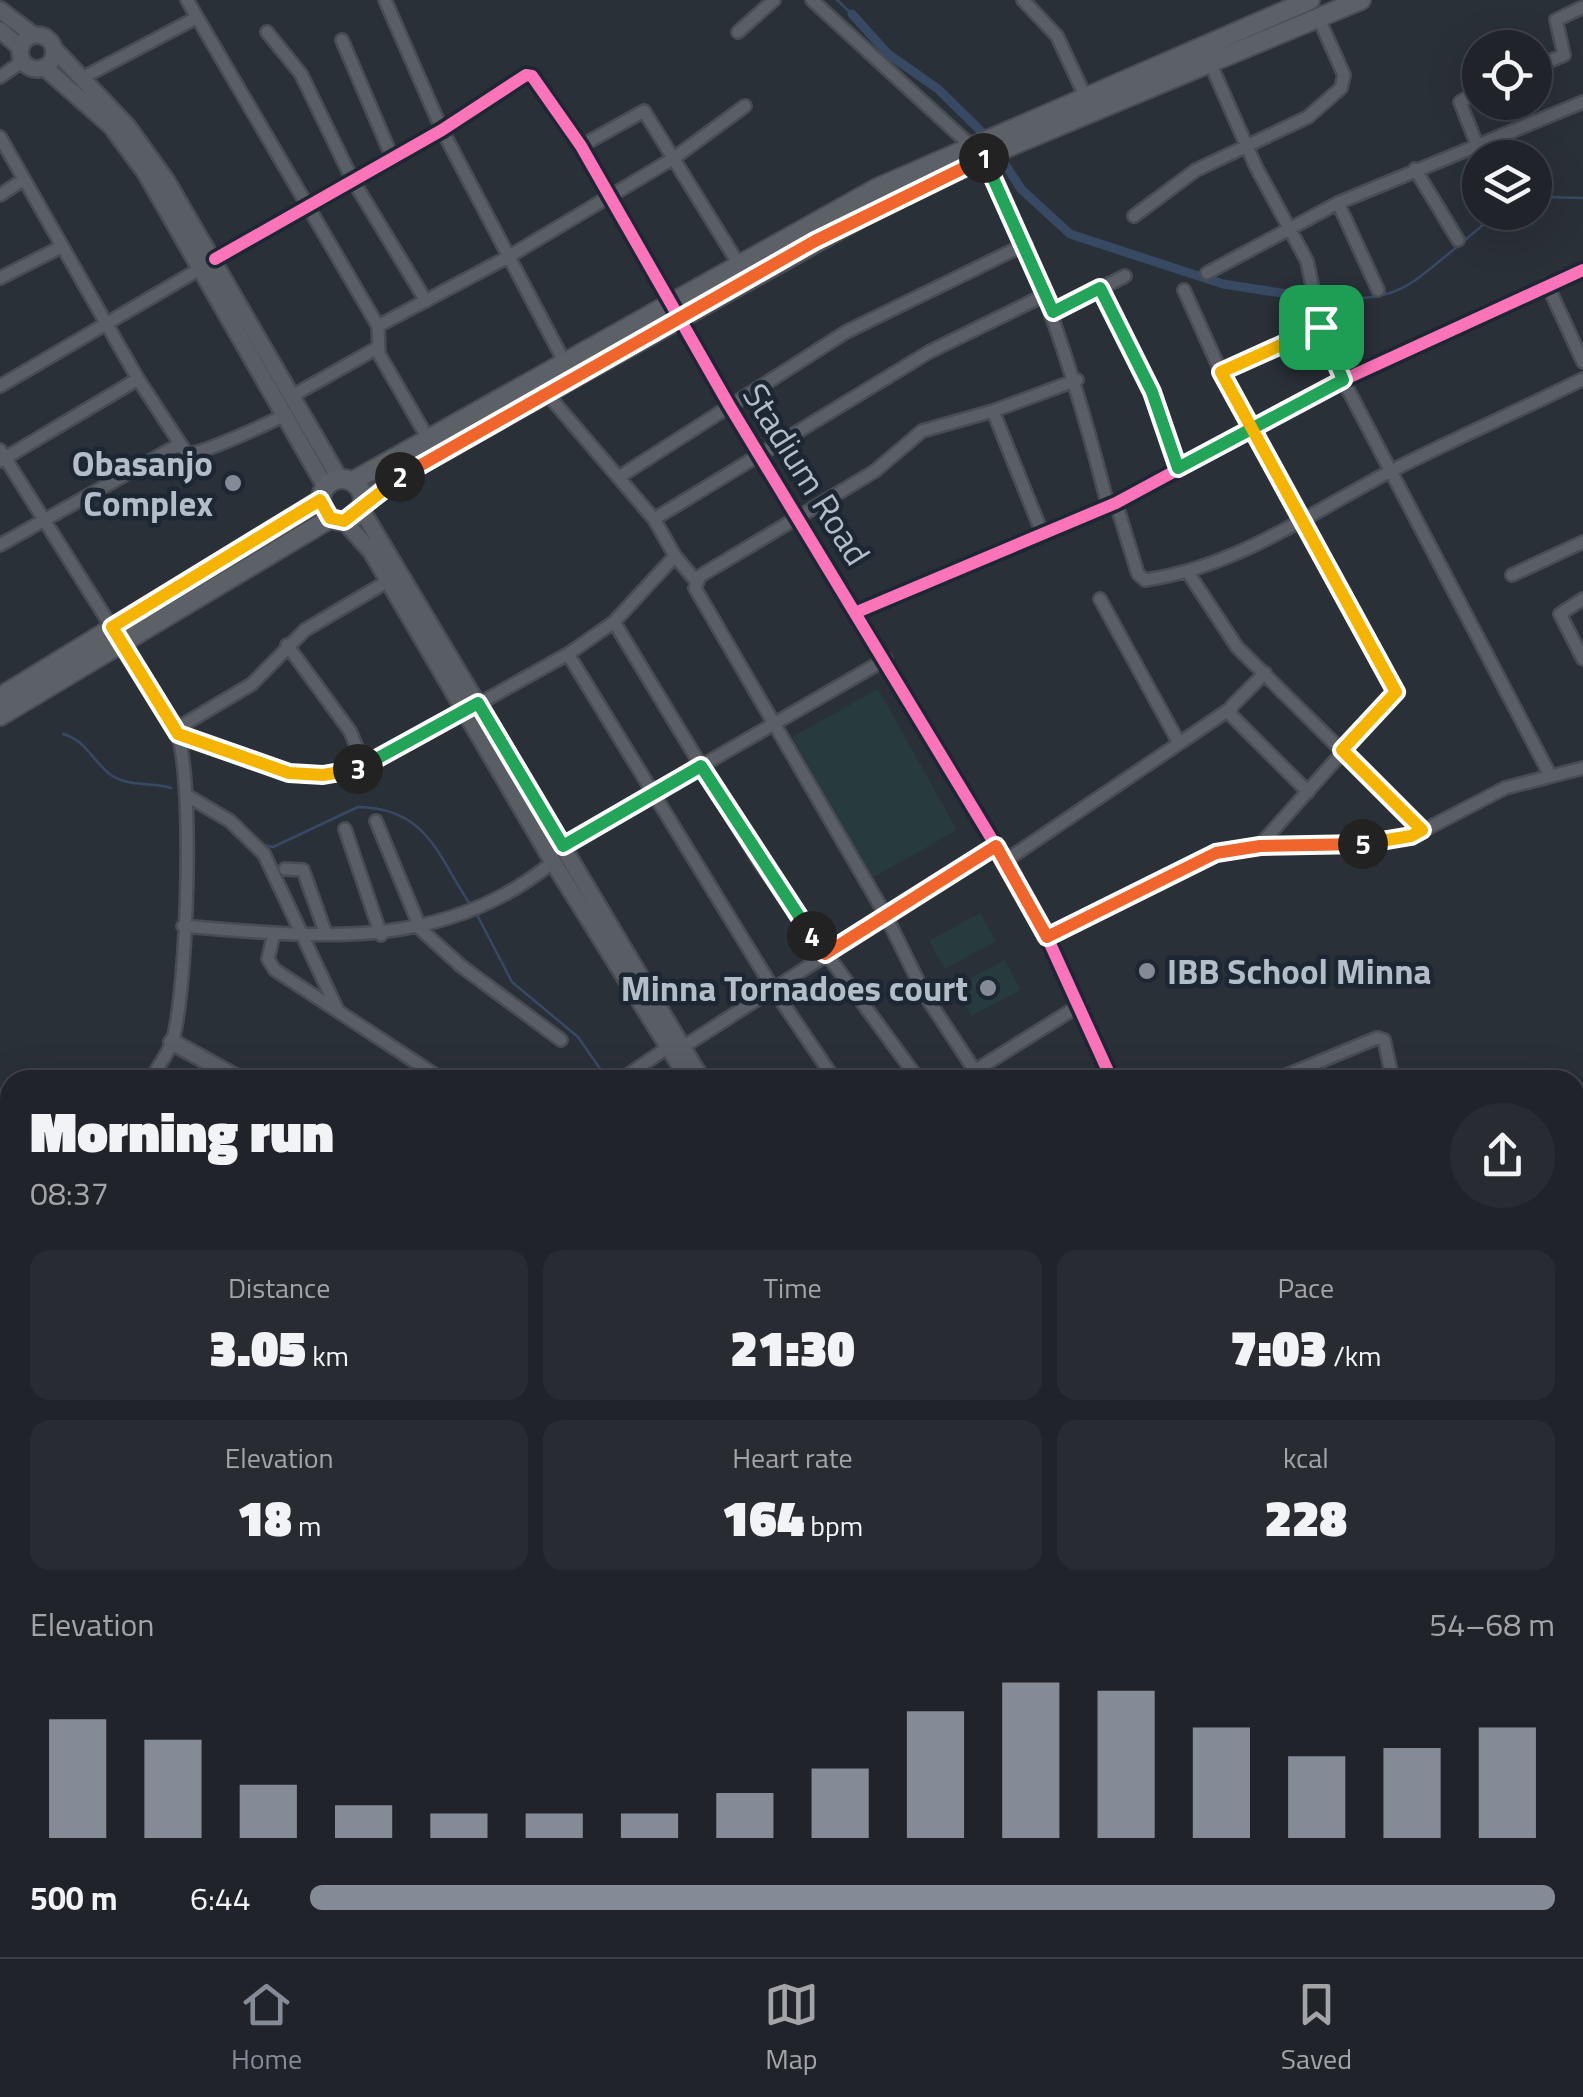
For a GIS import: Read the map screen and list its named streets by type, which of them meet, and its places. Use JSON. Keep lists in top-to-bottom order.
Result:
{
  "streets": {
    "street": ["Stadium Road"]
  },
  "places": ["Obasanjo Complex", "IBB School Minna", "Minna Tornadoes court"],
  "page": {
    "pins": [
      "1",
      "2",
      "3",
      "5",
      "4"
    ],
    "heading": ["Morning run", "08:37"],
    "stats": [
      ["Distance", "3.05 km"],
      ["Time", "21:30"],
      ["Pace", "7:03 /km"],
      ["Elevation", "18 m"],
      ["Heart rate", "164 bpm"],
      ["kcal", "228"]
    ],
    "chart": ["Elevation", "54–68 m"],
    "list": [
      {
        "name": "500 m",
        "note": "6:44"
      }
    ],
    "tabs": ["Home", "Map", "Saved"]
  }
}
